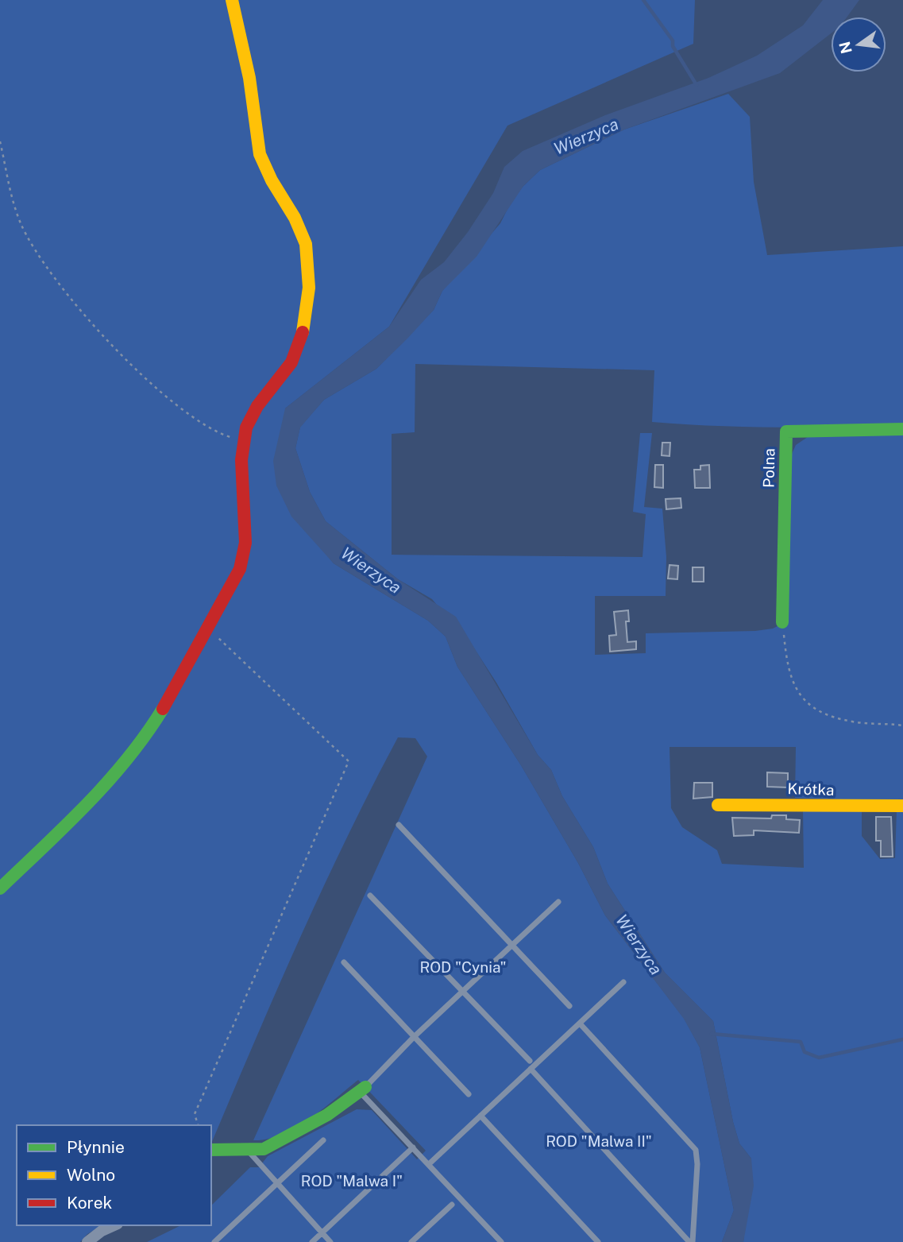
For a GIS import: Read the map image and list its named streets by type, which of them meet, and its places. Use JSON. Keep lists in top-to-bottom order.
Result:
{
  "streets": {
    "street": ["Polna", "Krótka"]
  },
  "water": ["Wierzyca"],
  "parks": ["ROD \"Cynia\"", "ROD \"Malwa II\"", "ROD \"Malwa I\""],
  "legend": ["Płynnie", "Wolno", "Korek"],
  "north": "left"
}
